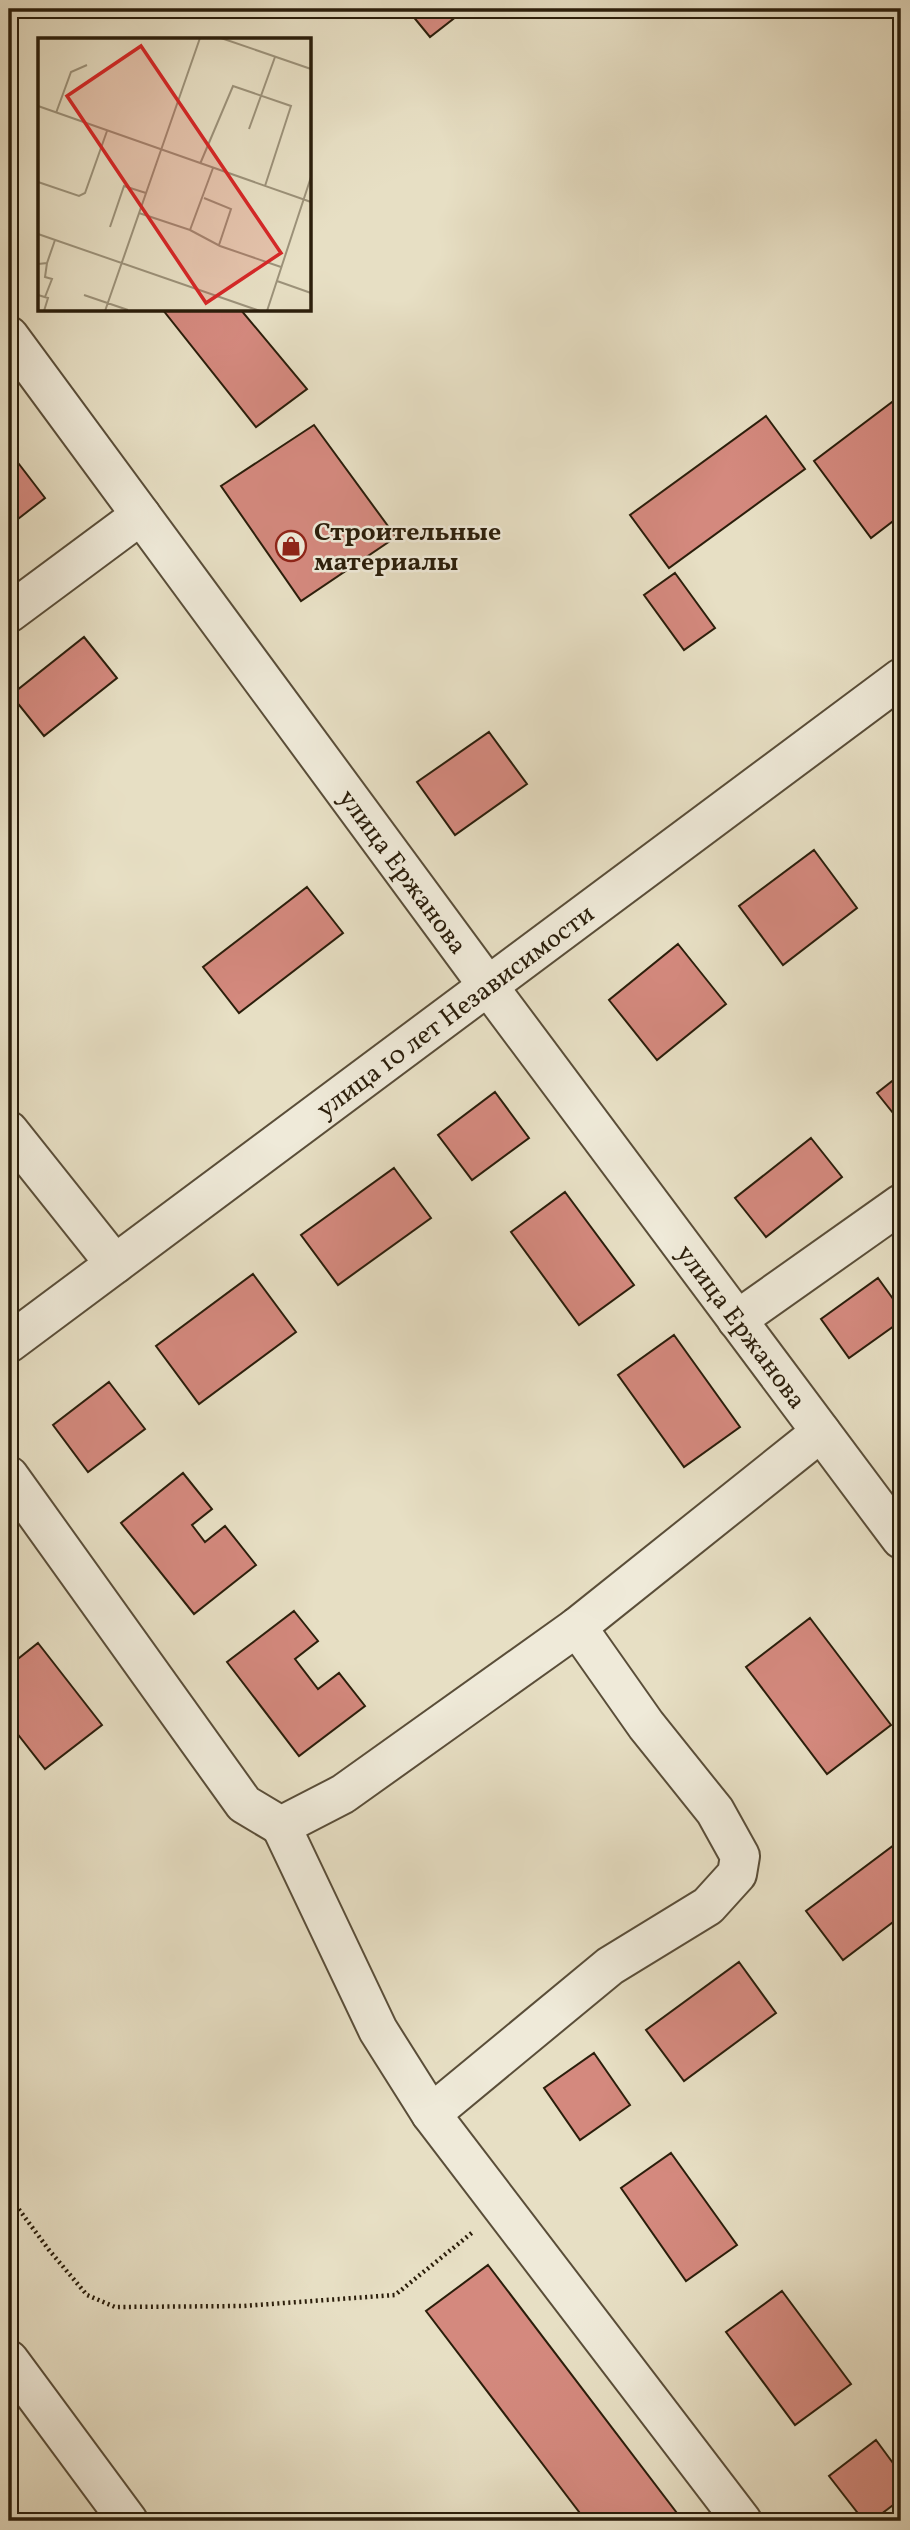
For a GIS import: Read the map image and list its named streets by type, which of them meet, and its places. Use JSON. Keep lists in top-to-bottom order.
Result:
{
  "streets": {
    "street": ["улица Ержанова", "улица 10 лет Независимости"]
  },
  "crossings": [
    ["улица Ержанова", "улица 10 лет Независимости"]
  ],
  "places": {
    "shop": ["Строительные материалы"]
  }
}
